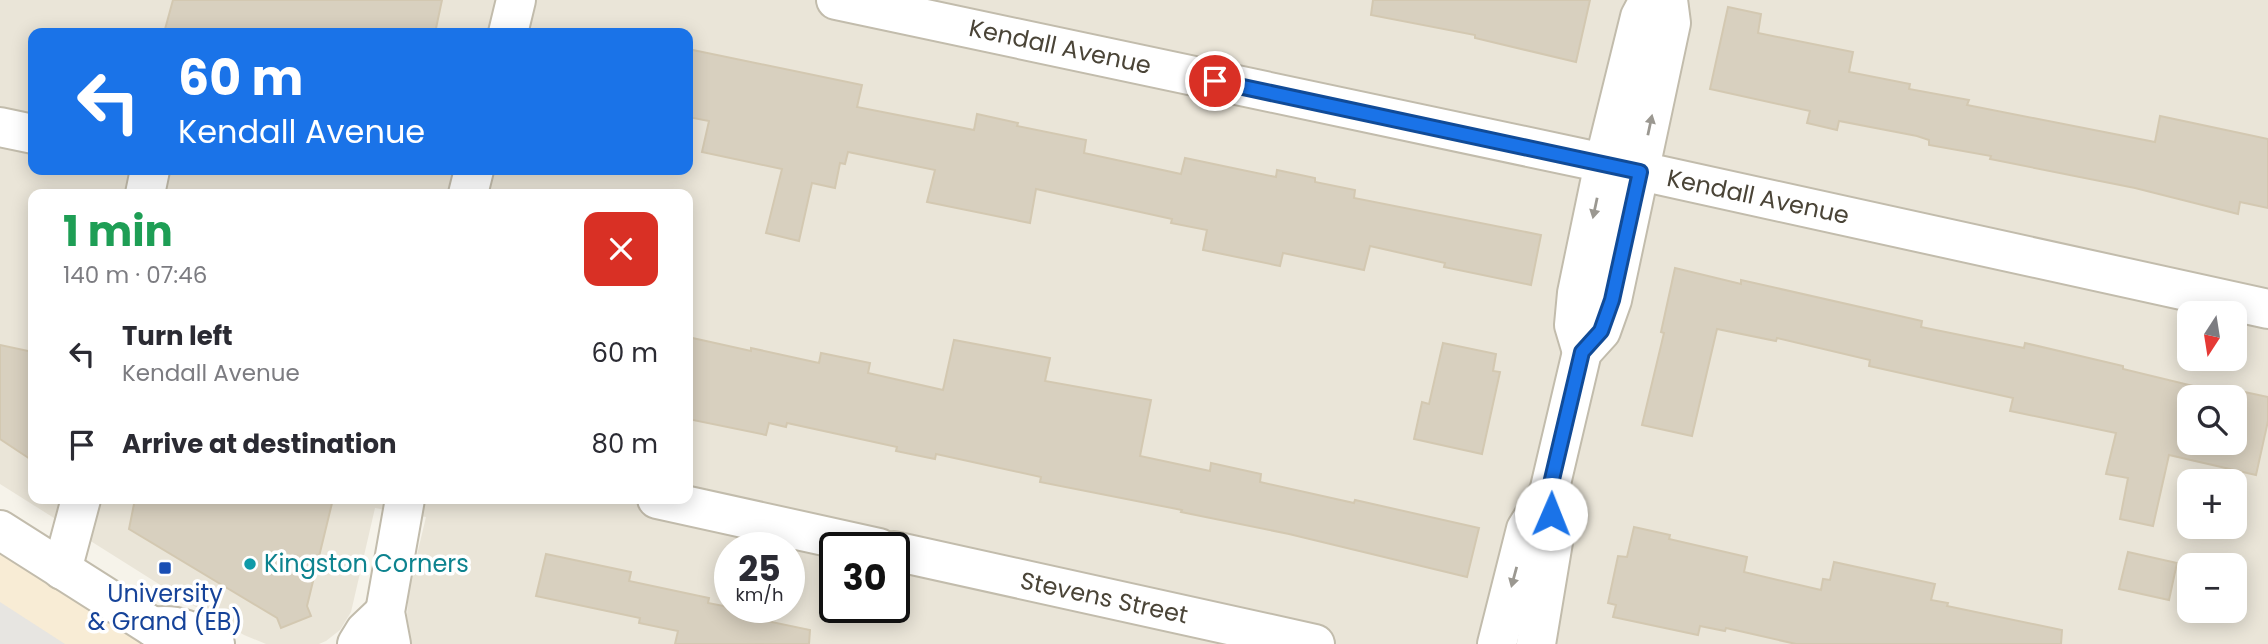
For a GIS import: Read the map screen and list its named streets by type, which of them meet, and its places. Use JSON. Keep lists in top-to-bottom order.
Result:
{
  "streets": {
    "street": ["Kendall Avenue", "Stevens Street"]
  },
  "places": {
    "other": ["Kingston Corners"],
    "transit": ["University & Grand (EB)"]
  },
  "north": "bottom",
  "page": {
    "turn": ["60 m", "Kendall Avenue"],
    "heading": ["1 min", "140 m · 07:46"],
    "map_buttons": ["+", "−"],
    "list": [
      {
        "name": "Turn left",
        "note": "Kendall Avenue",
        "value": "60 m"
      },
      {
        "name": "Arrive at destination",
        "value": "80 m"
      }
    ],
    "speed": "25 km/h",
    "limit": "30"
  }
}
